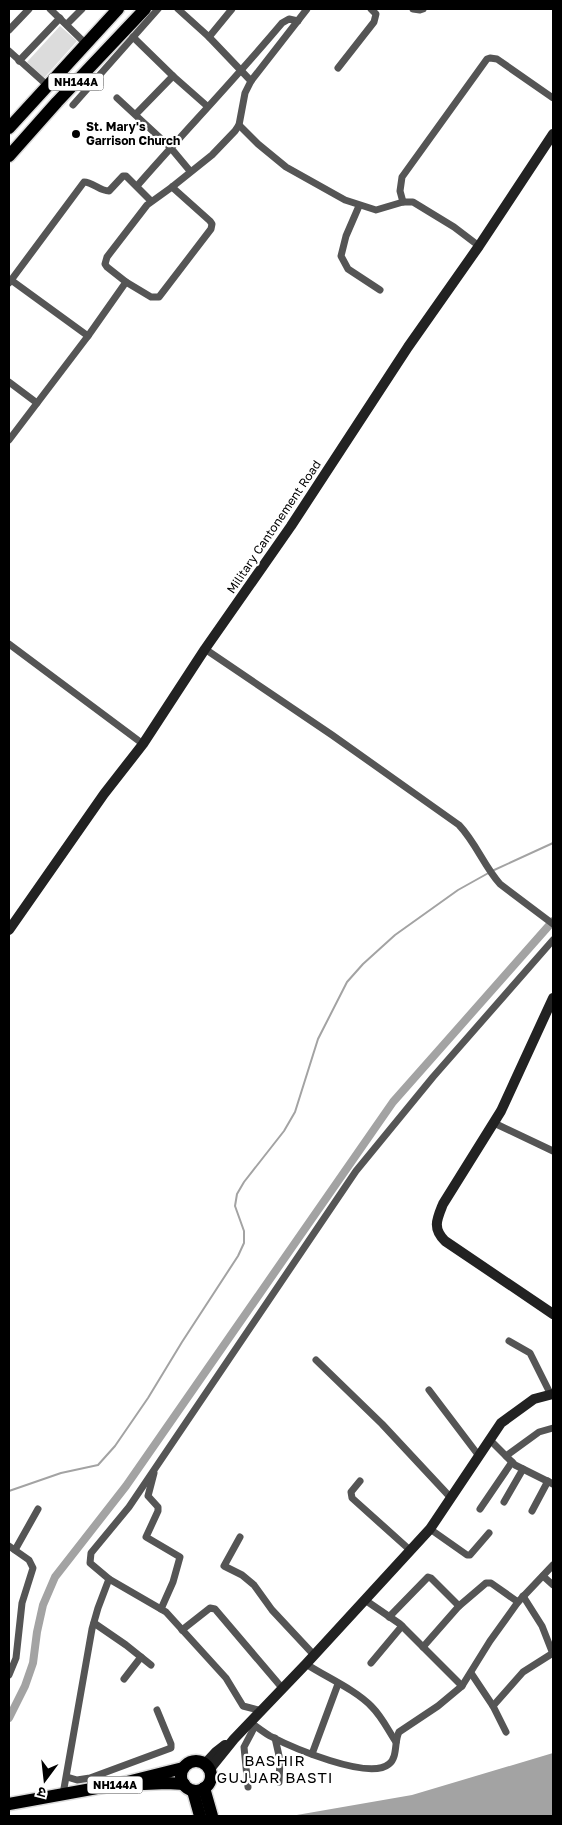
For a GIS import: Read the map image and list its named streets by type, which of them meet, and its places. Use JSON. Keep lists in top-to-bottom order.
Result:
{
  "streets": {
    "highway": ["NH144A"],
    "street": ["Military Cantonement Road"]
  },
  "districts": ["BASHIR GUJJAR BASTI"],
  "places": ["St. Mary's Garrison Church"],
  "north": "bottom"
}
